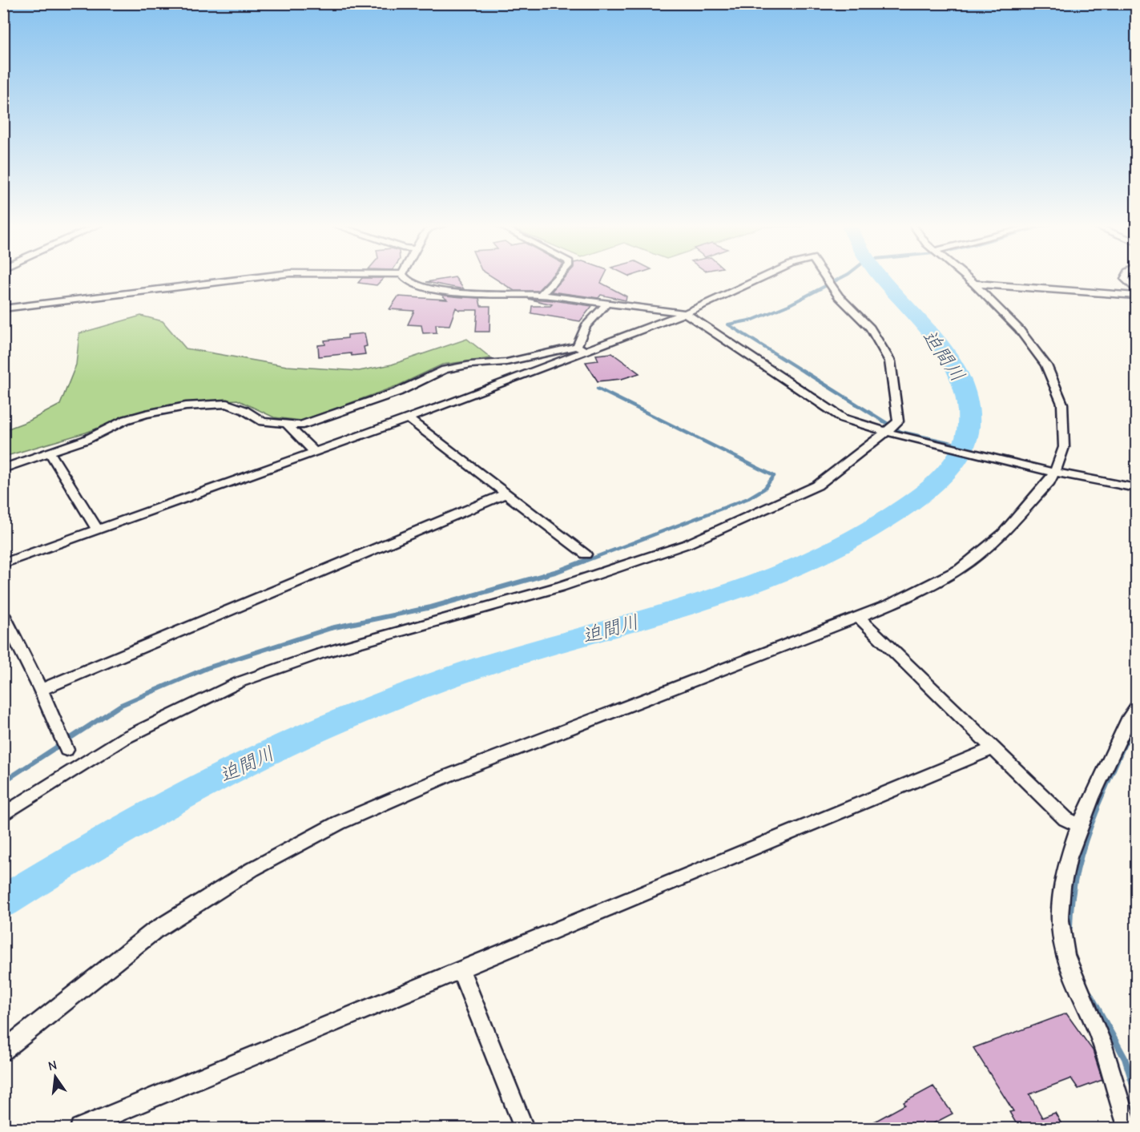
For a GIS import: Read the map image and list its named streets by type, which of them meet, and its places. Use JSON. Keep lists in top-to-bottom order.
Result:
{
  "water": ["迫間川"],
  "north": "top"
}
